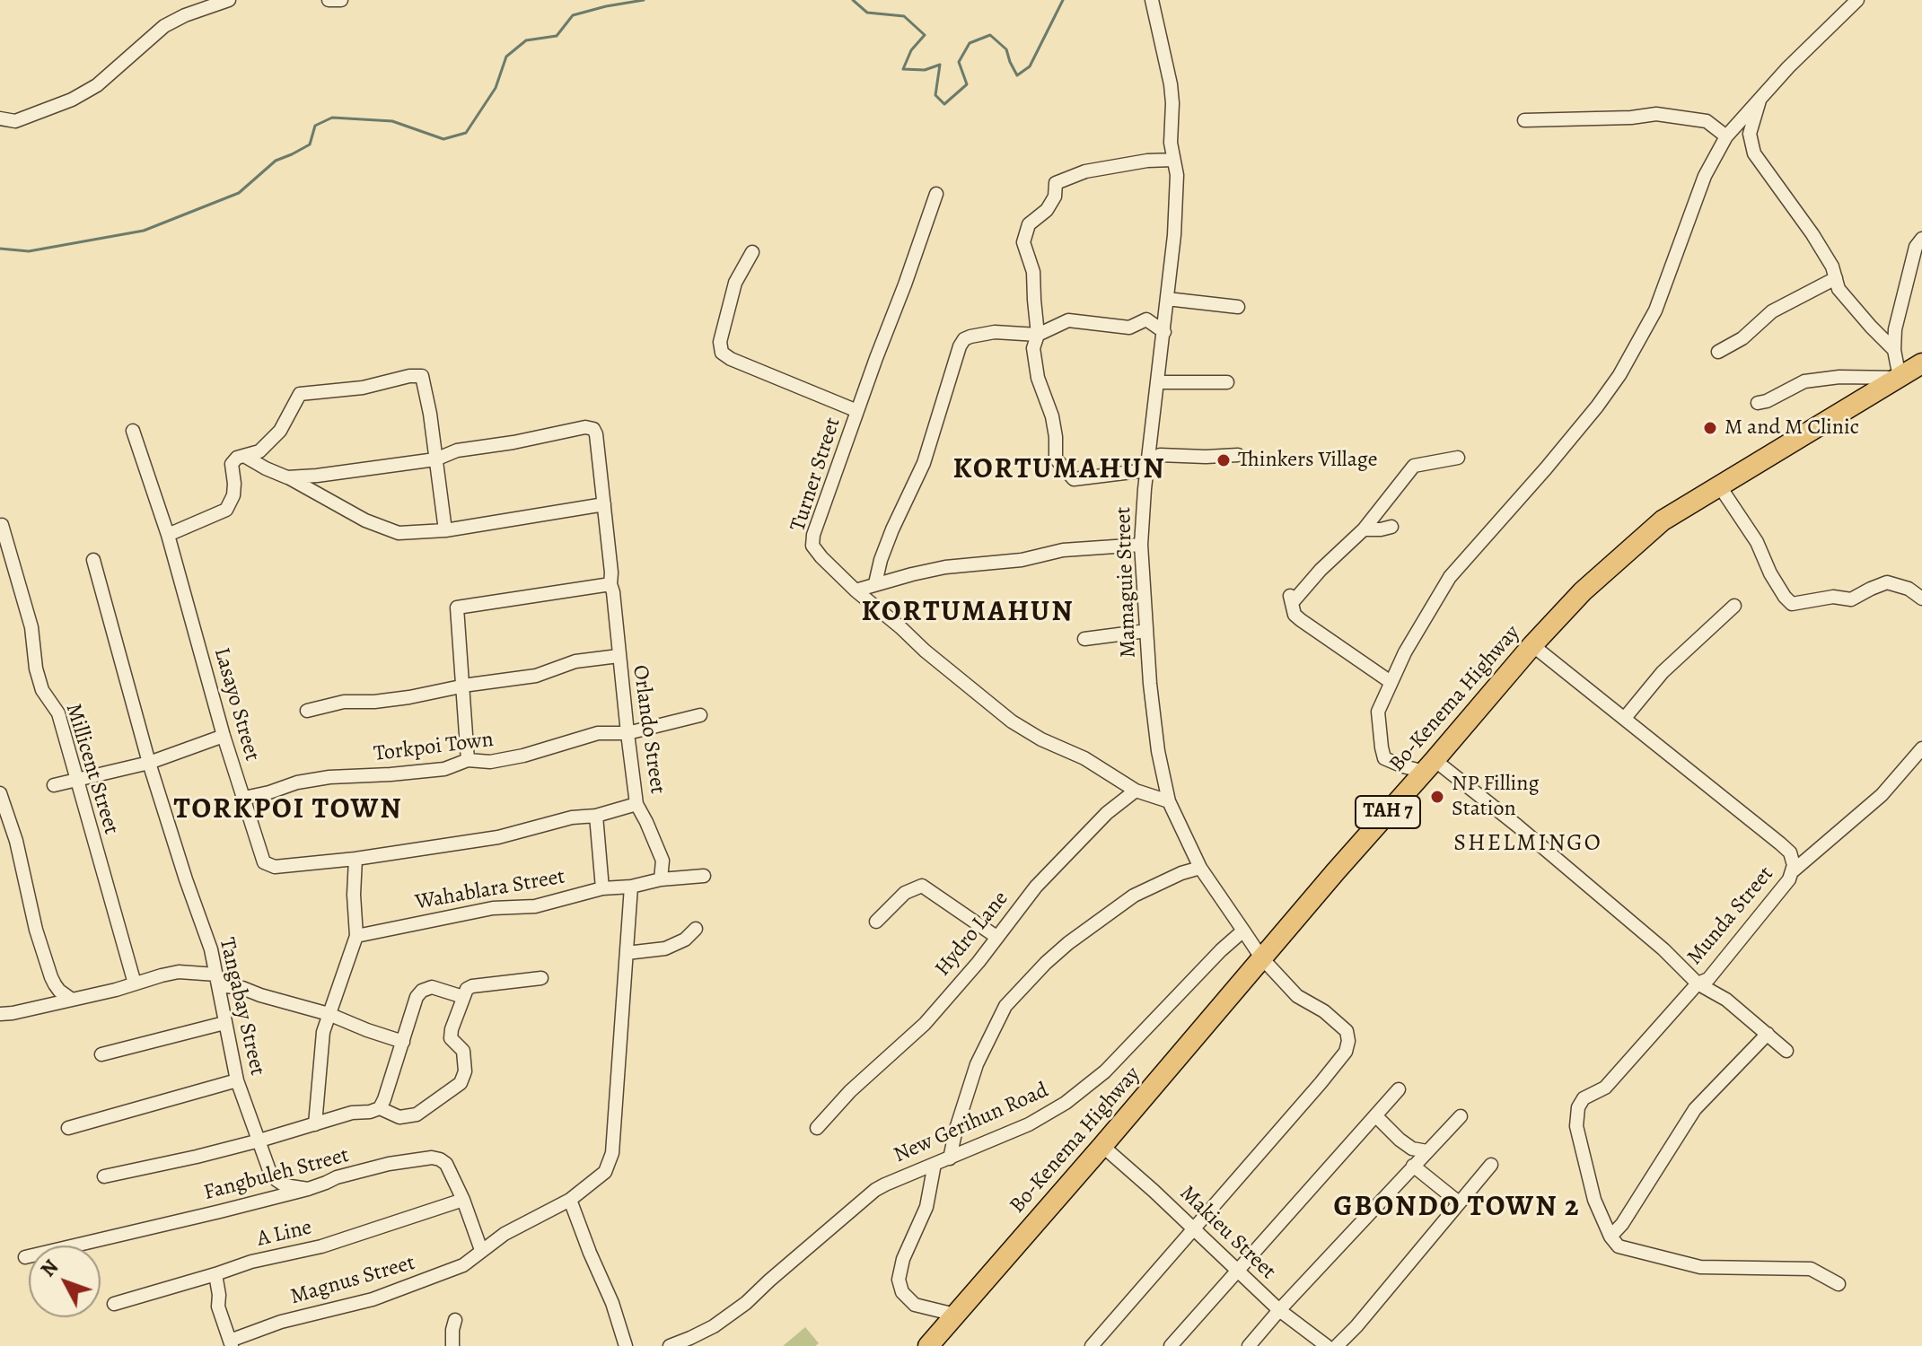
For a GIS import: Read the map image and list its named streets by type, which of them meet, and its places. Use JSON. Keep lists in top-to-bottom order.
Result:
{
  "streets": {
    "highway": ["Bo-Kenema Highway", "TAH 7"],
    "street": [
      "Turner Street",
      "Mamaguie Street",
      "Lasayo Street",
      "Orlando Street",
      "Torkpoi Town",
      "Millicent Street",
      "Wahablara Street",
      "Munda Street",
      "Hydro Lane",
      "Tangabay Street",
      "New Gerihun Road",
      "Fangbuleh Street",
      "Makieu Street",
      "A Line",
      "Magnus Street"
    ]
  },
  "crossings": [
    ["Turner Street", "Hydro Lane"],
    ["Mamaguie Street", "New Gerihun Road"],
    ["Bo-Kenema Highway", "Munda Street"],
    ["Bo-Kenema Highway", "Makieu Street"],
    ["Lasayo Street", "Orlando Street"],
    ["Lasayo Street", "Torkpoi Town"],
    ["Orlando Street", "Torkpoi Town"],
    ["Tangabay Street", "Fangbuleh Street"],
    ["Fangbuleh Street", "A Line"],
    ["Fangbuleh Street", "Magnus Street"]
  ],
  "districts": [
    "KORTUMAHUN",
    "KORTUMAHUN",
    "TORKPOI TOWN",
    "SHELMINGO",
    "GBONDO TOWN 2"
  ],
  "places": ["M and M Clinic", "Thinkers Village", "NP Filling Station"],
  "north": "top left"
}
